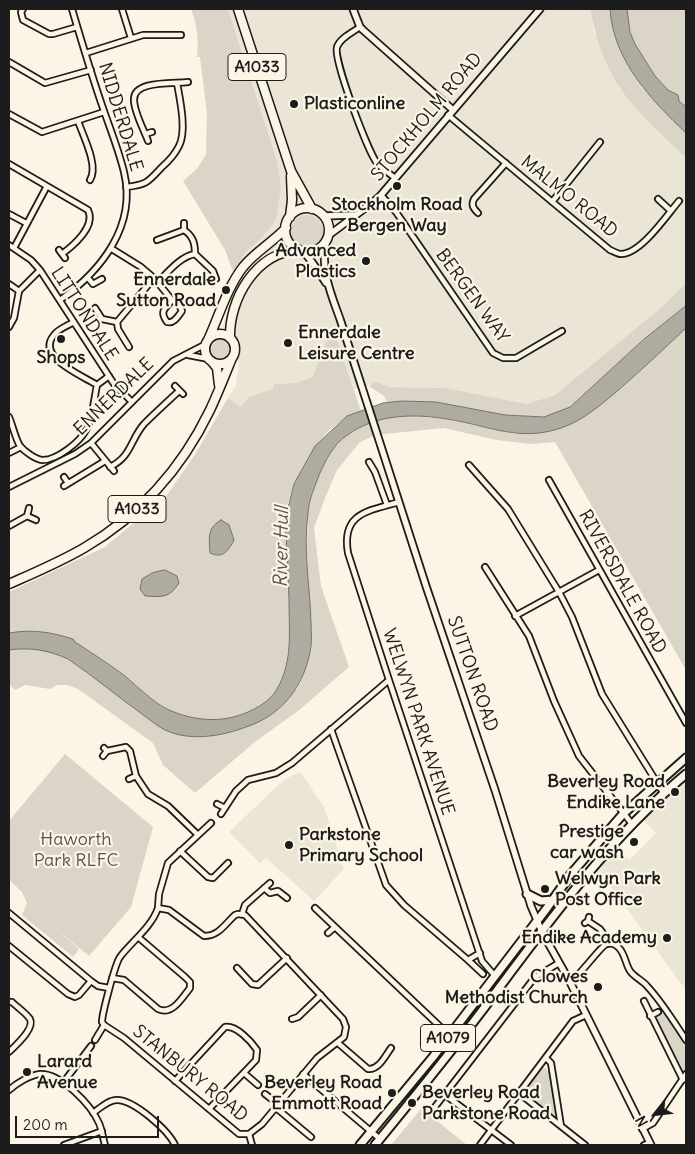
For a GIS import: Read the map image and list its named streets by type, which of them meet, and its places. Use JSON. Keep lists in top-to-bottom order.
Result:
{
  "streets": {
    "highway": ["A1033"],
    "main road": ["A1079"],
    "street": [
      "NIDDERDALE",
      "STOCKHOLM ROAD",
      "MALMO ROAD",
      "BERGEN WAY",
      "LITTONDALE",
      "ENNERDALE",
      "RIVERSDALE ROAD",
      "SUTTON ROAD",
      "WELWYN PARK AVENUE",
      "STANBURY ROAD"
    ]
  },
  "crossings": [
    ["A1033", "STOCKHOLM ROAD"],
    ["A1033", "ENNERDALE"],
    ["NIDDERDALE", "LITTONDALE"],
    ["STOCKHOLM ROAD", "MALMO ROAD"],
    ["STOCKHOLM ROAD", "BERGEN WAY"],
    ["LITTONDALE", "ENNERDALE"],
    ["SUTTON ROAD", "WELWYN PARK AVENUE"],
    ["SUTTON ROAD", "A1079"],
    ["WELWYN PARK AVENUE", "A1079"]
  ],
  "water": ["River Hull"],
  "parks": ["Haworth Park RLFC"],
  "places": [
    "Plasticonline",
    "Stockholm Road Bergen Way",
    "Advanced Plastics",
    "Ennerdale Sutton Road",
    "Shops",
    "Ennerdale Leisure Centre",
    "Beverley Road Endike Lane",
    "Prestige car wash",
    "Parkstone Primary School",
    "Welwyn Park Post Office",
    "Endike Academy",
    "Clowes Methodist Church",
    "Larard Avenue",
    "Beverley Road Emmott Road",
    "Beverley Road Parkstone Road"
  ],
  "scale_bar": "200 m",
  "north": "bottom left"
}
